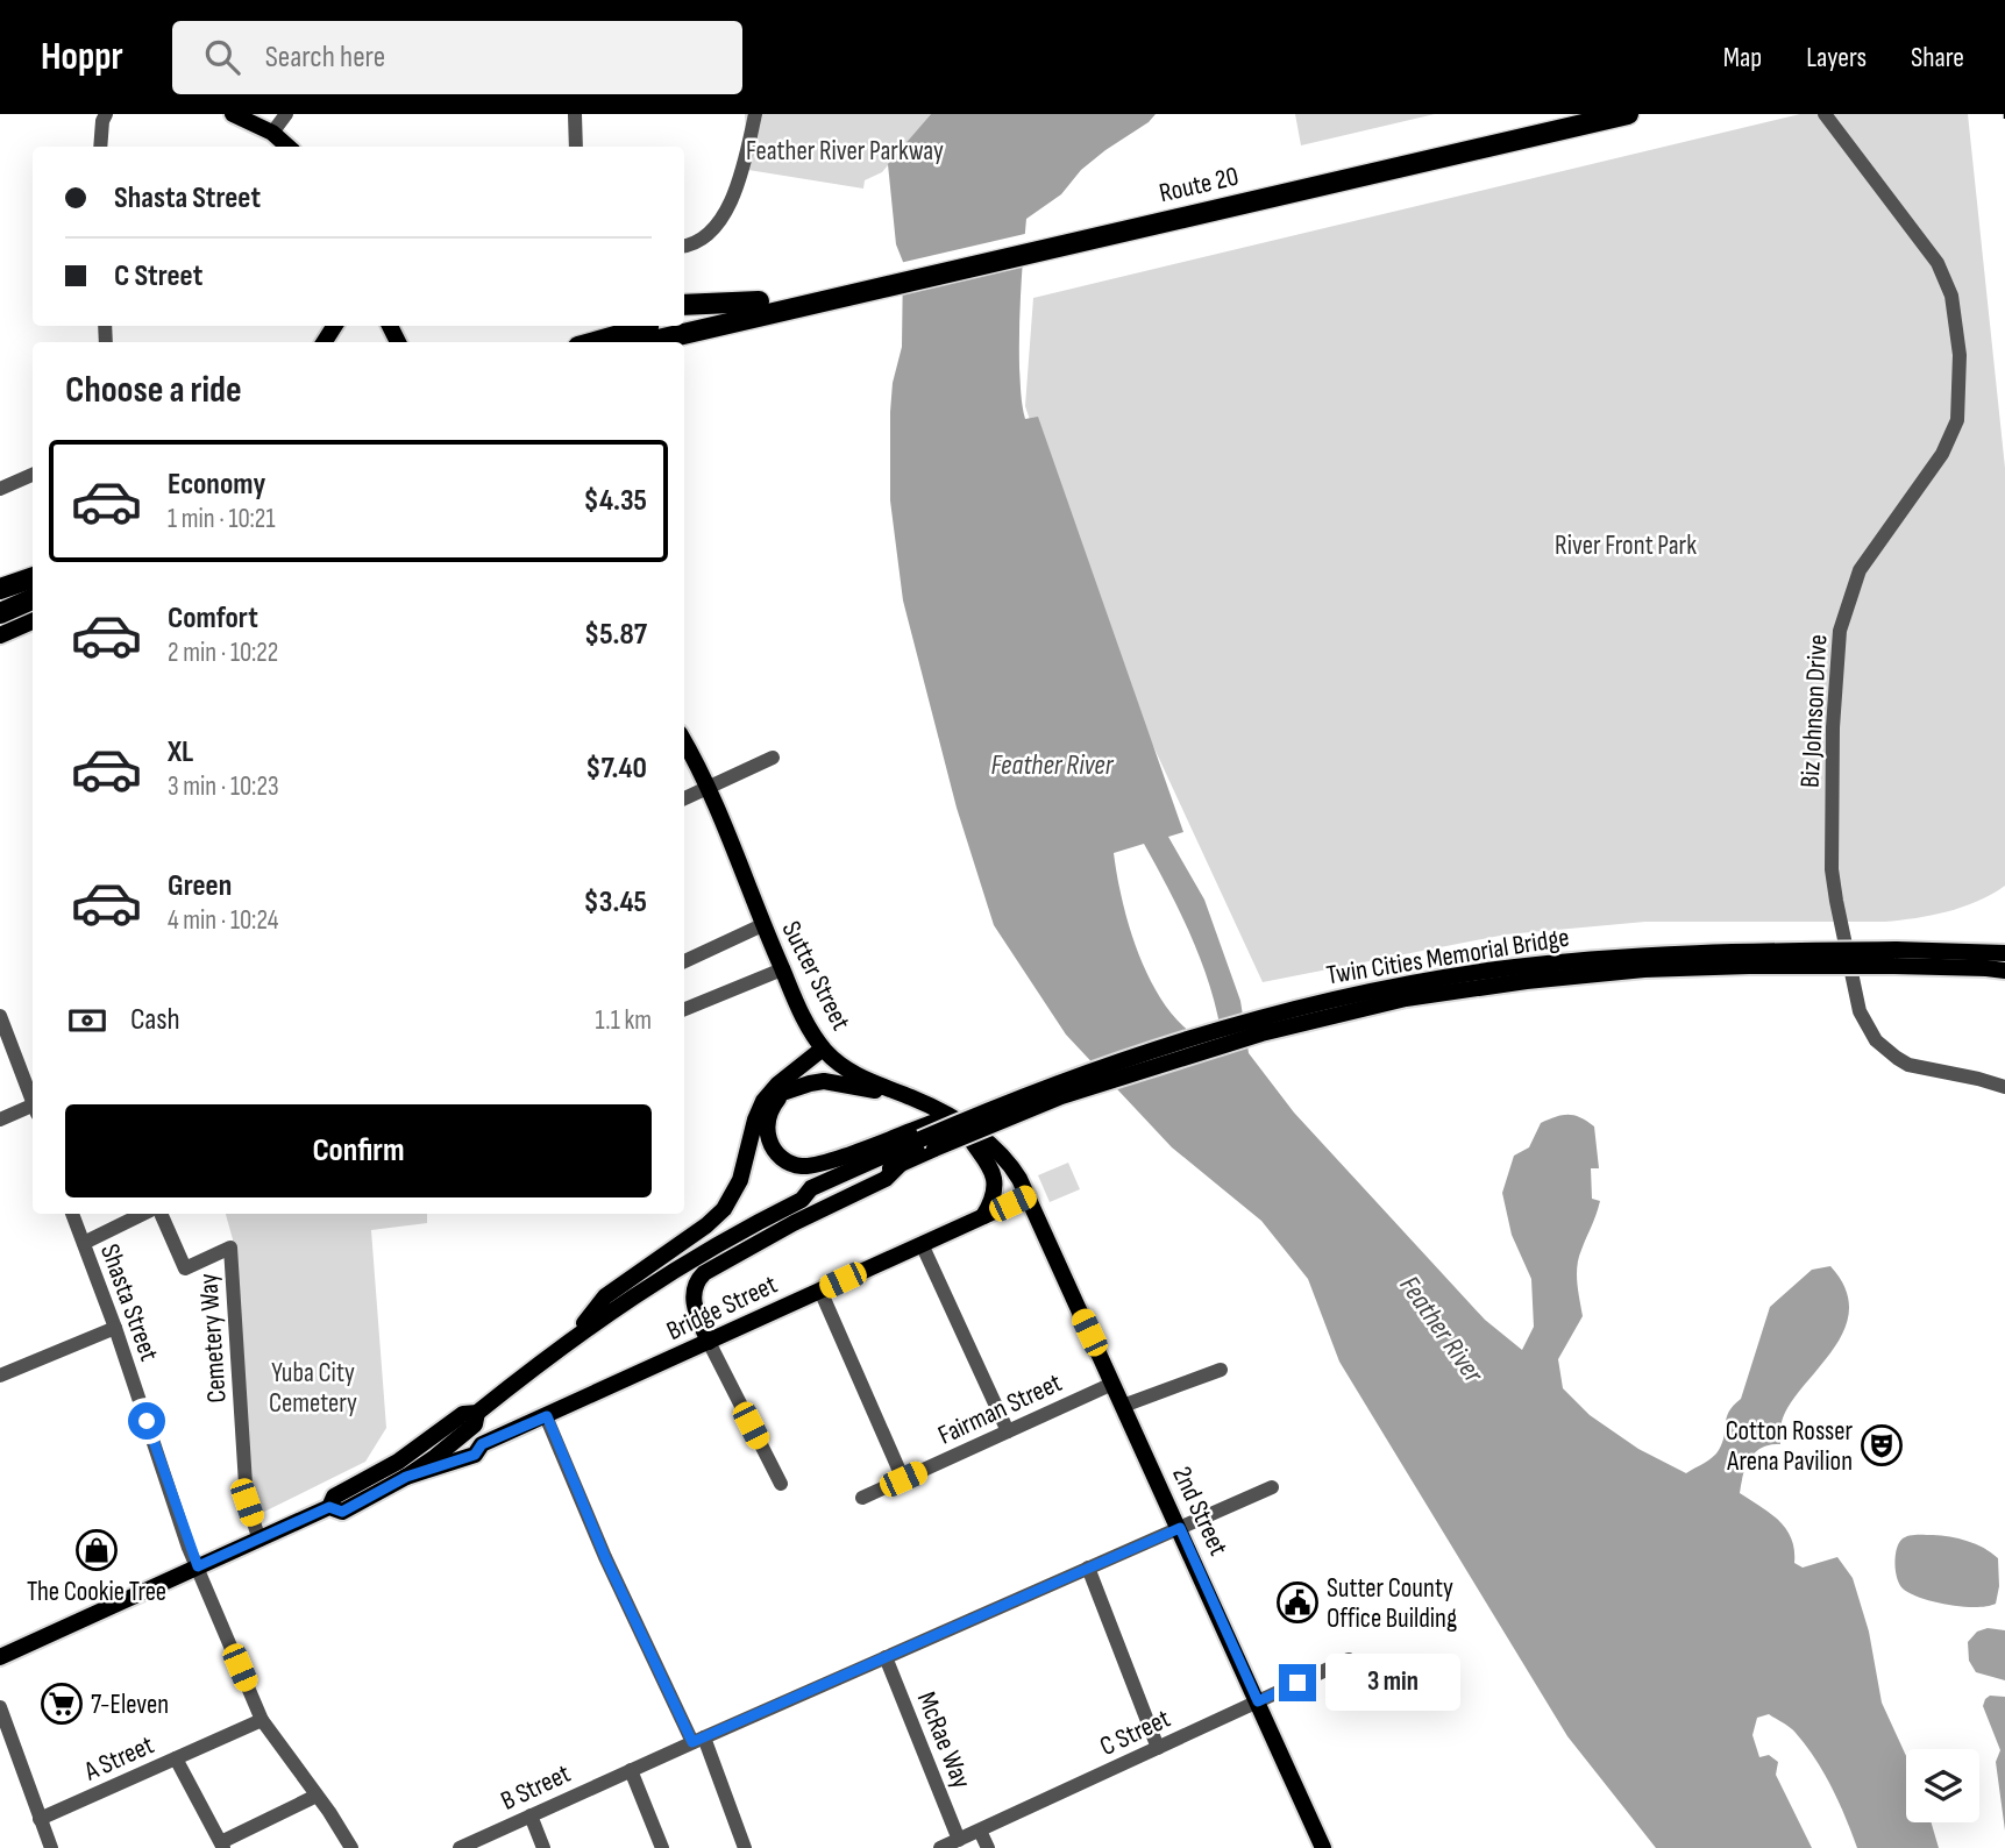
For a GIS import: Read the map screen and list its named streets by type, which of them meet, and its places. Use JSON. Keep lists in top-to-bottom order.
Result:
{
  "streets": {
    "highway": ["Route 20"],
    "main road": [
      "Twin Cities Memorial Bridge",
      "Sutter Street",
      "Bridge Street",
      "2nd Street"
    ],
    "street": [
      "Biz Johnson Drive",
      "Shasta Street",
      "Cemetery Way",
      "Fairman Street",
      "C Street",
      "McRae Way",
      "A Street",
      "B Street"
    ]
  },
  "crossings": [
    ["Twin Cities Memorial Bridge", "Bridge Street"],
    ["Sutter Street", "Bridge Street"],
    ["Sutter Street", "2nd Street"],
    ["Shasta Street", "Bridge Street"],
    ["Shasta Street", "A Street"],
    ["Bridge Street", "Cemetery Way"],
    ["Bridge Street", "2nd Street"],
    ["Fairman Street", "2nd Street"],
    ["2nd Street", "C Street"],
    ["2nd Street", "B Street"],
    ["C Street", "McRae Way"],
    ["McRae Way", "B Street"]
  ],
  "water": ["Feather River"],
  "parks": ["Feather River Parkway", "River Front Park", "Yuba City Cemetery"],
  "places": {
    "theatre": ["Cotton Rosser Arena Pavilion"],
    "shop": ["The Cookie Tree"],
    "public building": ["Sutter County Office Building"],
    "supermarket": ["7-Eleven"]
  },
  "page": {
    "header": "Hoppr",
    "search": "Search here",
    "nav": ["Map", "Layers", "Share"],
    "banner": ["Shasta Street", "C Street"],
    "heading": "Choose a ride",
    "list": [
      {
        "name": "Economy",
        "note": "1 min · 10:21",
        "value": "$4.35"
      },
      {
        "name": "Comfort",
        "note": "2 min · 10:22",
        "value": "$5.87"
      },
      {
        "name": "XL",
        "note": "3 min · 10:23",
        "value": "$7.40"
      },
      {
        "name": "Green",
        "note": "4 min · 10:24",
        "value": "$3.45"
      }
    ],
    "pay": ["Cash", "1.1 km"],
    "buttons": "Confirm",
    "bubble": "3 min"
  }
}
